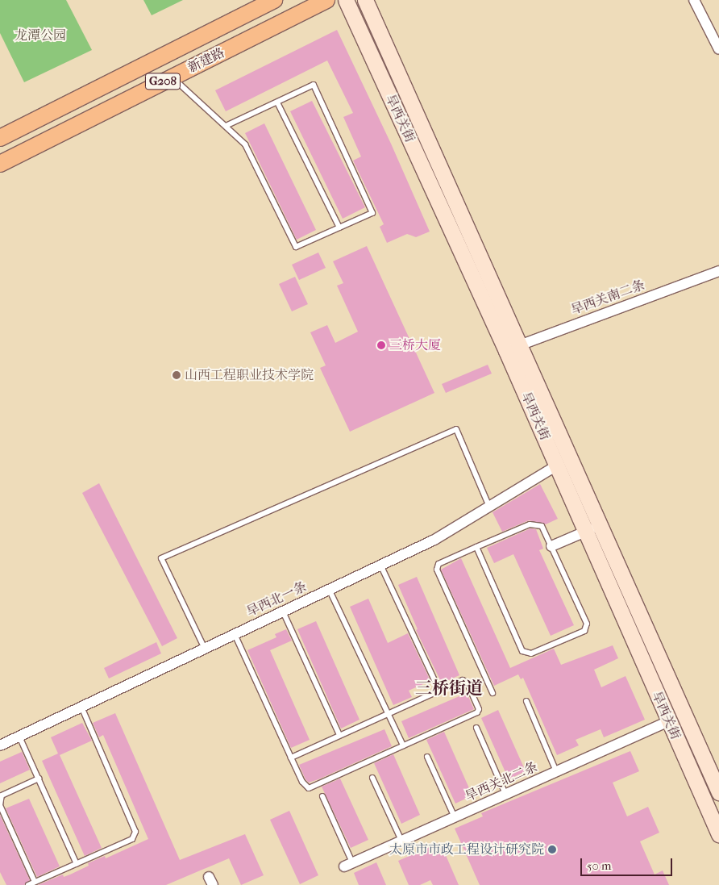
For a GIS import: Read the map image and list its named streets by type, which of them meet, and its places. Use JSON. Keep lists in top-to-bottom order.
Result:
{
  "streets": {
    "main road": ["新建路", "G208", "旱西关街"],
    "street": ["旱西关南二条", "旱西北一条", "旱西关北二条"]
  },
  "crossings": [
    ["旱西关街", "旱西关南二条"],
    ["旱西关街", "旱西北一条"],
    ["旱西关街", "旱西关北二条"]
  ],
  "districts": ["三桥街道"],
  "parks": ["龙潭公园"],
  "places": ["三桥大厦", "山西工程职业技术学院", "太原市市政工程设计研究院"],
  "scale_bar": "50 m"
}
